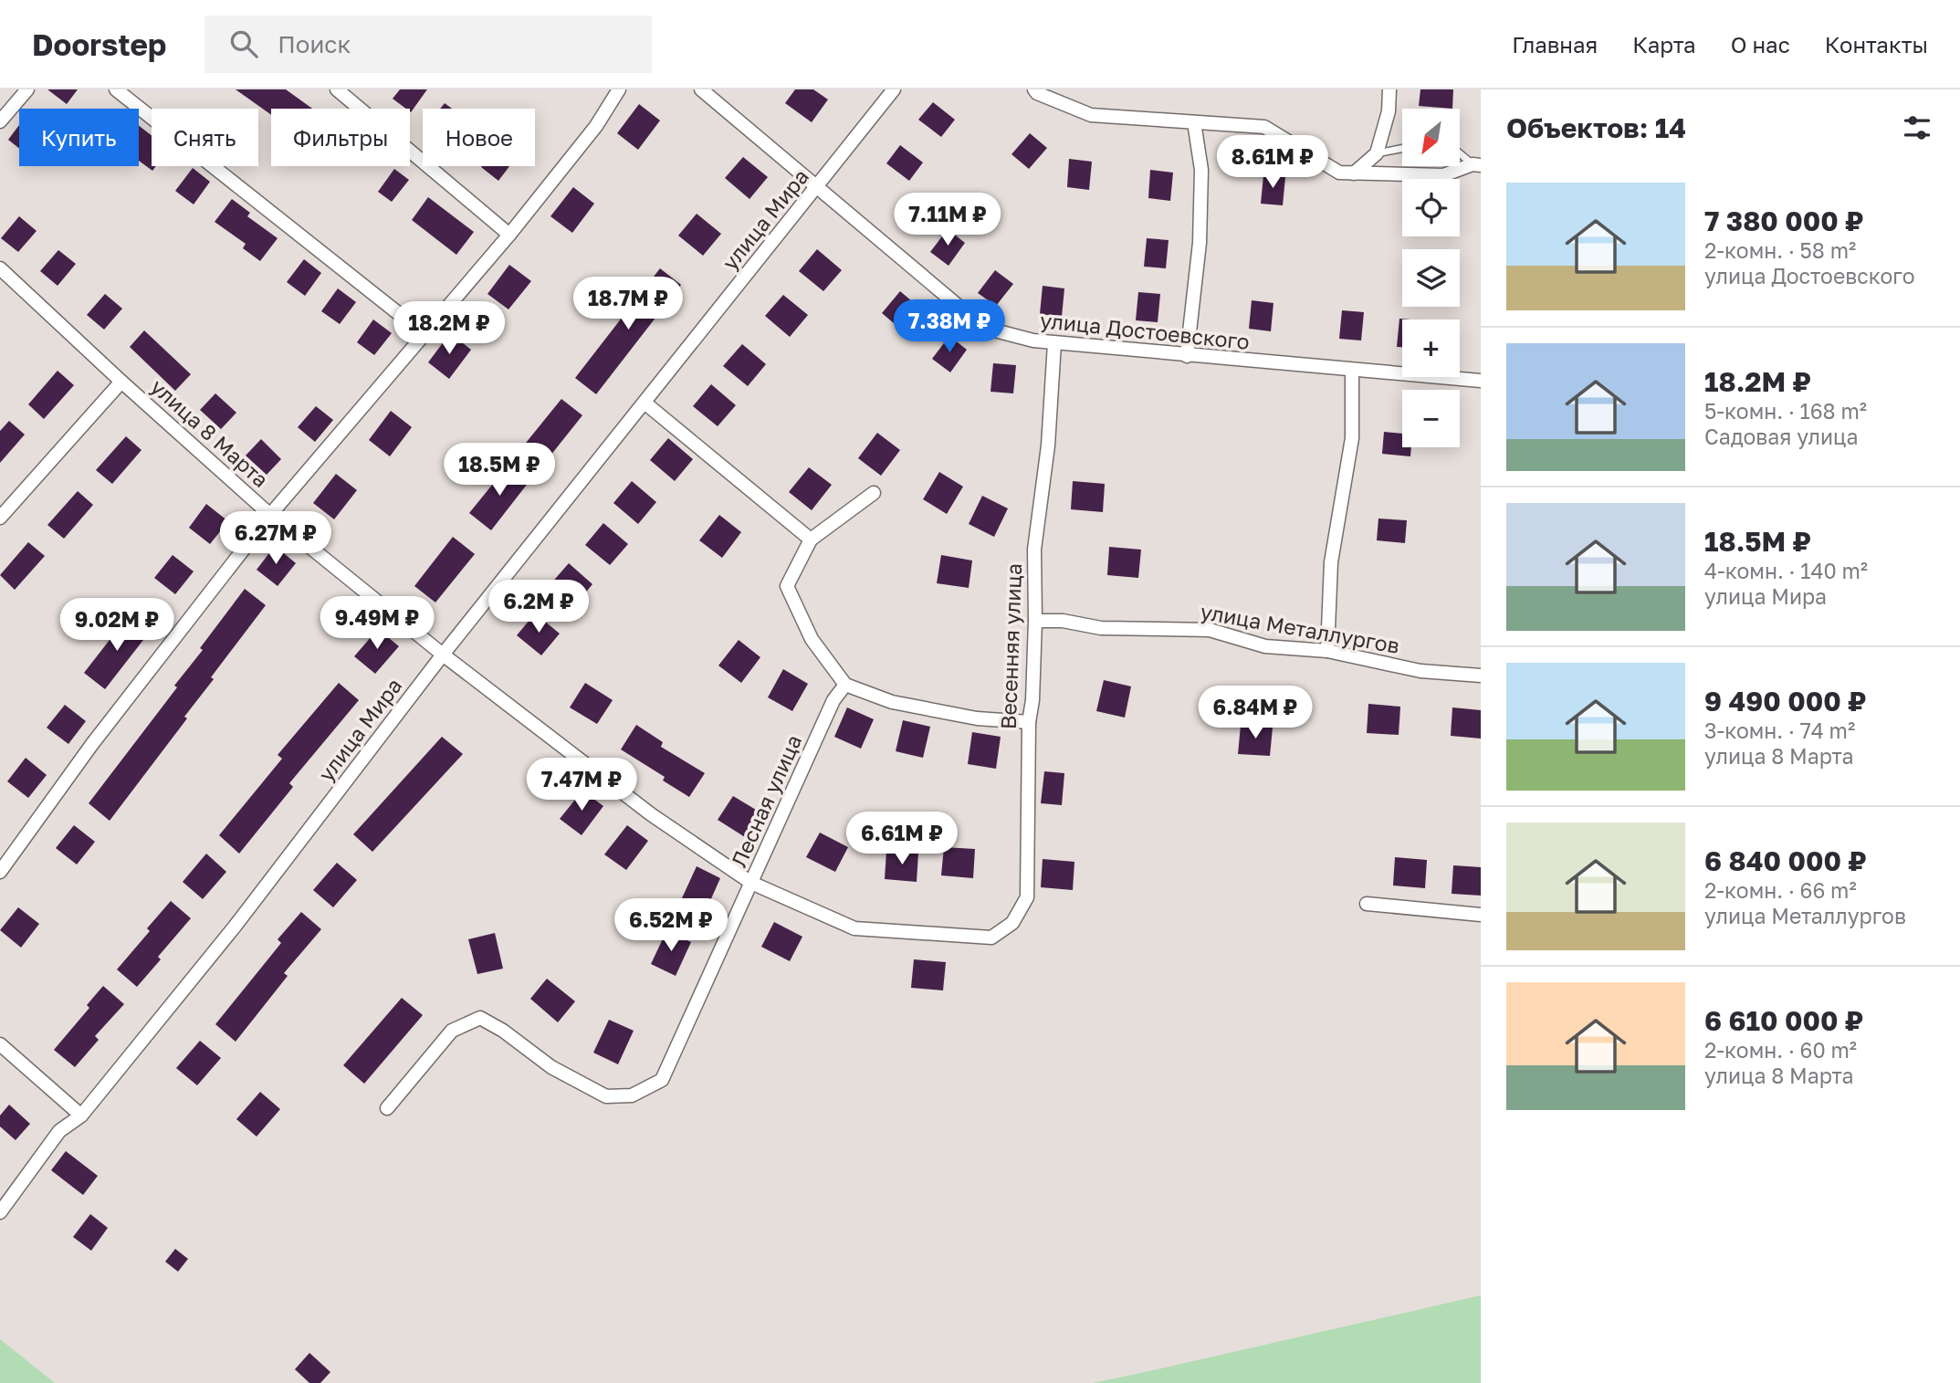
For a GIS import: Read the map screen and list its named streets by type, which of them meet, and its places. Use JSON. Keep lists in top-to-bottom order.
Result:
{
  "streets": {
    "street": [
      "улица Мира",
      "улица Достоевского",
      "улица 8 Марта",
      "улица Металлургов",
      "Весенняя улица",
      "Лесная улица"
    ]
  },
  "crossings": [
    ["улица Мира", "улица Достоевского"],
    ["улица Мира", "улица 8 Марта"],
    ["улица Достоевского", "Весенняя улица"],
    ["улица 8 Марта", "Весенняя улица"],
    ["улица 8 Марта", "Лесная улица"],
    ["улица Металлургов", "Весенняя улица"]
  ],
  "north": "bottom left",
  "page": {
    "header": "Doorstep",
    "search": "Поиск",
    "nav": [
      "Главная",
      "Карта",
      "О нас",
      "Контакты"
    ],
    "heading": "Объектов: 14",
    "map_buttons": ["+", "−"],
    "chip": [
      "Купить",
      "Снять",
      "Фильтры",
      "Новое"
    ],
    "price": [
      "8.61M ₽",
      "7.11M ₽",
      "18.7M ₽",
      "7.38M ₽",
      "18.2M ₽",
      "18.5M ₽",
      "6.27M ₽",
      "6.2M ₽",
      "9.49M ₽",
      "9.02M ₽",
      "6.84M ₽",
      "7.47M ₽",
      "6.61M ₽",
      "6.52M ₽"
    ],
    "list": [
      {
        "name": "7 380 000 ₽",
        "note": "2-комн. · 58 m² · улица Достоевского"
      },
      {
        "name": "18.2M ₽",
        "note": "5-комн. · 168 m² · Садовая улица"
      },
      {
        "name": "18.5M ₽",
        "note": "4-комн. · 140 m² · улица Мира"
      },
      {
        "name": "9 490 000 ₽",
        "note": "3-комн. · 74 m² · улица 8 Марта"
      },
      {
        "name": "6 840 000 ₽",
        "note": "2-комн. · 66 m² · улица Металлургов"
      },
      {
        "name": "6 610 000 ₽",
        "note": "2-комн. · 60 m² · улица 8 Марта"
      }
    ]
  }
}
